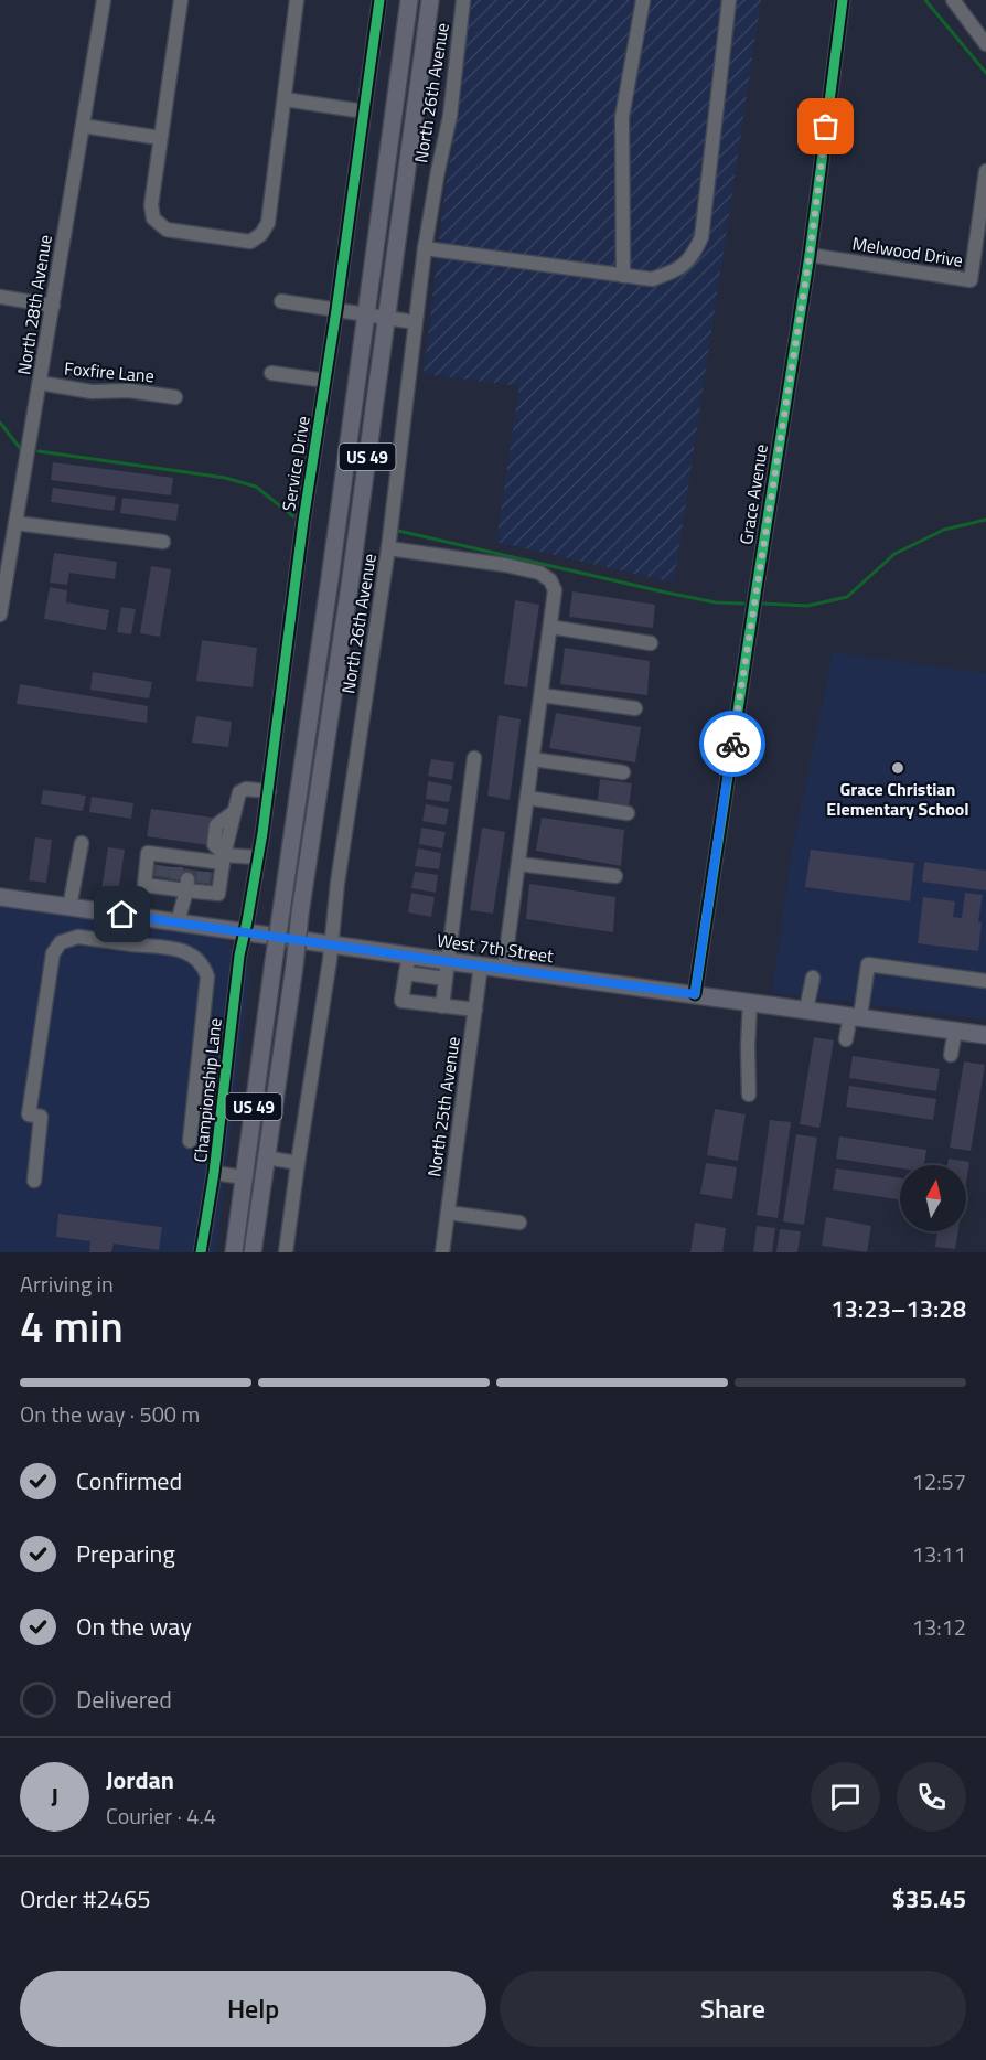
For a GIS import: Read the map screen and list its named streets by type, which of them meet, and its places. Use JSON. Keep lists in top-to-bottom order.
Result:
{
  "streets": {
    "main road": ["US 49", "West 7th Street"],
    "street": [
      "North 26th Avenue",
      "Melwood Drive",
      "North 28th Avenue",
      "Foxfire Lane",
      "Service Drive",
      "Grace Avenue",
      "Championship Lane",
      "North 25th Avenue"
    ]
  },
  "crossings": [
    ["North 26th Avenue", "West 7th Street"],
    ["Melwood Drive", "Grace Avenue"],
    ["North 28th Avenue", "Foxfire Lane"],
    ["Service Drive", "West 7th Street"],
    ["Service Drive", "Championship Lane"],
    ["Grace Avenue", "West 7th Street"],
    ["West 7th Street", "Championship Lane"],
    ["West 7th Street", "North 25th Avenue"]
  ],
  "places": ["Grace Christian Elementary School"],
  "north": "top",
  "page": {
    "heading": ["4 min", "Arriving in", "13:23–13:28"],
    "panel": [
      "Jordan",
      "Courier · 4.4",
      "Order #2465",
      "$35.45"
    ],
    "bar": "On the way · 500 m",
    "list": [
      ["Confirmed", "12:57"],
      ["Preparing", "13:11"],
      ["On the way", "13:12"],
      "Delivered"
    ],
    "round": "J",
    "buttons": ["Help", "Share"]
  }
}
